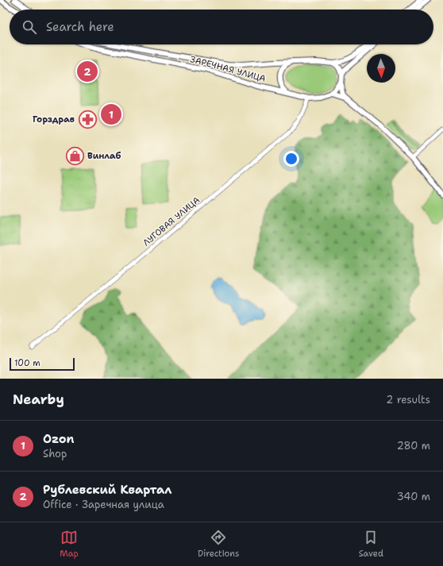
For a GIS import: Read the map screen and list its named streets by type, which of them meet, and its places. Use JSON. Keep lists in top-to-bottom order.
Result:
{
  "streets": {
    "street": ["ЗАРЕЧНАЯ УЛИЦА", "ЛУГОВАЯ УЛИЦА"]
  },
  "crossings": [
    ["ЗАРЕЧНАЯ УЛИЦА", "ЛУГОВАЯ УЛИЦА"]
  ],
  "places": {
    "pharmacy": ["Горздрав"],
    "shop": ["Винлаб"]
  },
  "scale_bar": "100 m",
  "north": "bottom",
  "page": {
    "search": "Search here",
    "pins": ["2", "1"],
    "scale": "100 m",
    "heading": ["Nearby", "2 results"],
    "list": [
      {
        "mark": "1",
        "name": "Ozon",
        "note": "Shop",
        "value": "280 m"
      },
      {
        "mark": "2",
        "name": "Рублевский Квартал",
        "note": "Office · Заречная улица",
        "value": "340 m"
      }
    ],
    "nav": ["Map", "Directions", "Saved"]
  }
}
